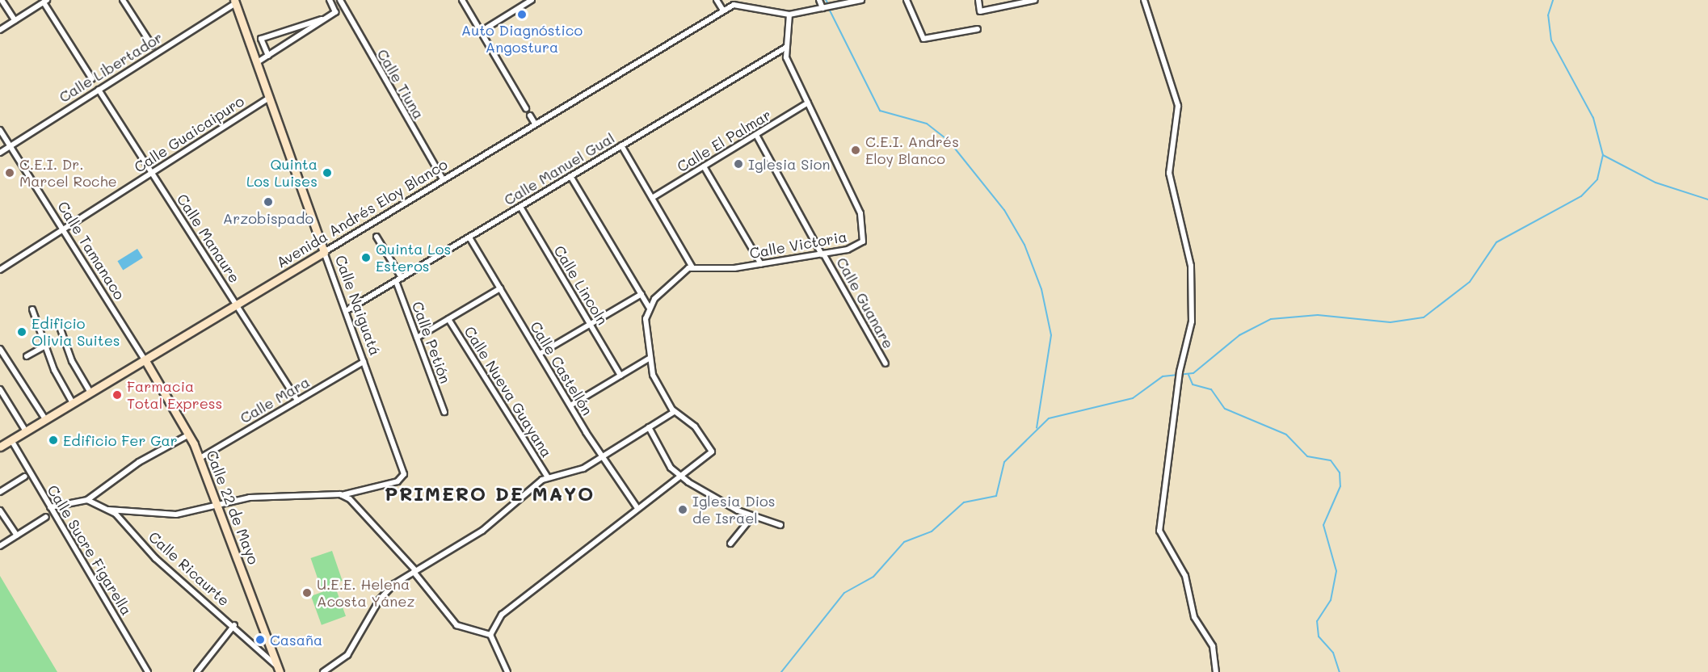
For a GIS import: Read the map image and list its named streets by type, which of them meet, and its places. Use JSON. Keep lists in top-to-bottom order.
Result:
{
  "streets": {
    "street": [
      "Calle Libertador",
      "Calle Tiuna",
      "Calle Guaicaipuro",
      "Calle El Palmar",
      "Calle Manuel Gual",
      "Avenida Andrés Eloy Blanco",
      "Calle Manaure",
      "Calle Victoria",
      "Calle Tamanaco",
      "Calle Lincoln",
      "Calle Guanare",
      "Calle Naiguatá",
      "Calle Petión",
      "Calle Castellón",
      "Calle Nueva Guayana",
      "Calle Mara",
      "Calle 22 de Mayo",
      "Calle Sucre Figarella",
      "Calle Ricaurte"
    ]
  },
  "crossings": [
    ["Calle Libertador", "Calle Manaure"],
    ["Calle Libertador", "Calle Tamanaco"],
    ["Calle Libertador", "Calle Naiguatá"],
    ["Calle Tiuna", "Avenida Andrés Eloy Blanco"],
    ["Calle Guaicaipuro", "Calle Manaure"],
    ["Calle Guaicaipuro", "Calle Tamanaco"],
    ["Calle Guaicaipuro", "Calle Naiguatá"],
    ["Calle El Palmar", "Calle Victoria"],
    ["Calle El Palmar", "Calle Guanare"],
    ["Calle Manuel Gual", "Calle Victoria"],
    ["Calle Manuel Gual", "Calle Lincoln"],
    ["Calle Manuel Gual", "Calle Naiguatá"],
    ["Calle Manuel Gual", "Calle Petión"],
    ["Calle Manuel Gual", "Calle Castellón"],
    ["Avenida Andrés Eloy Blanco", "Calle Manaure"],
    ["Avenida Andrés Eloy Blanco", "Calle Tamanaco"],
    ["Avenida Andrés Eloy Blanco", "Calle Naiguatá"],
    ["Avenida Andrés Eloy Blanco", "Calle 22 de Mayo"],
    ["Avenida Andrés Eloy Blanco", "Calle Sucre Figarella"],
    ["Calle Manaure", "Calle Mara"],
    ["Calle Victoria", "Calle Guanare"],
    ["Calle Tamanaco", "Calle 22 de Mayo"],
    ["Calle Naiguatá", "Calle Mara"],
    ["Calle Mara", "Calle 22 de Mayo"],
    ["Calle 22 de Mayo", "Calle Ricaurte"]
  ],
  "districts": ["PRIMERO DE MAYO"],
  "places": [
    "Auto Diagnóstico Angostura",
    "C.E.I. Andrés Eloy Blanco",
    "Iglesia Sion",
    "C.E.I. Dr. Marcel Roche",
    "Quinta Los Luises",
    "Arzobispado",
    "Quinta Los Esteros",
    "Edificio Olivia Suites",
    "Farmacia Total Express",
    "Edificio Fer Gar",
    "Iglesia Dios de Israel",
    "U.E.E. Helena Acosta Yánez",
    "Casaña"
  ]
}
